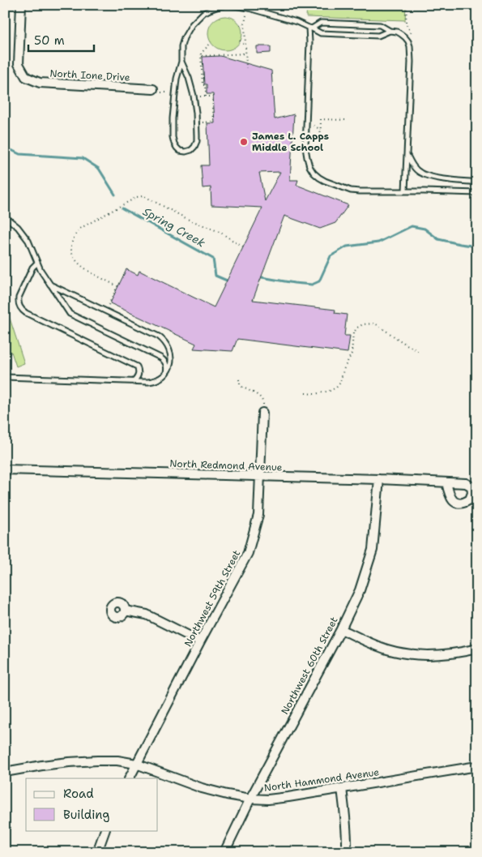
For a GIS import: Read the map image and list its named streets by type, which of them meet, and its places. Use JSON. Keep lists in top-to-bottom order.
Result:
{
  "streets": {
    "street": [
      "North Ione Drive",
      "North Redmond Avenue",
      "Northwest 59th Street",
      "Northwest 60th Street",
      "North Hammond Avenue"
    ]
  },
  "crossings": [
    ["North Redmond Avenue", "Northwest 59th Street"],
    ["North Redmond Avenue", "Northwest 60th Street"],
    ["Northwest 59th Street", "North Hammond Avenue"],
    ["Northwest 60th Street", "North Hammond Avenue"]
  ],
  "water": ["Spring Creek"],
  "places": ["James L. Capps Middle School"],
  "legend": ["Road", "Building"],
  "scale_bar": "50 m"
}
